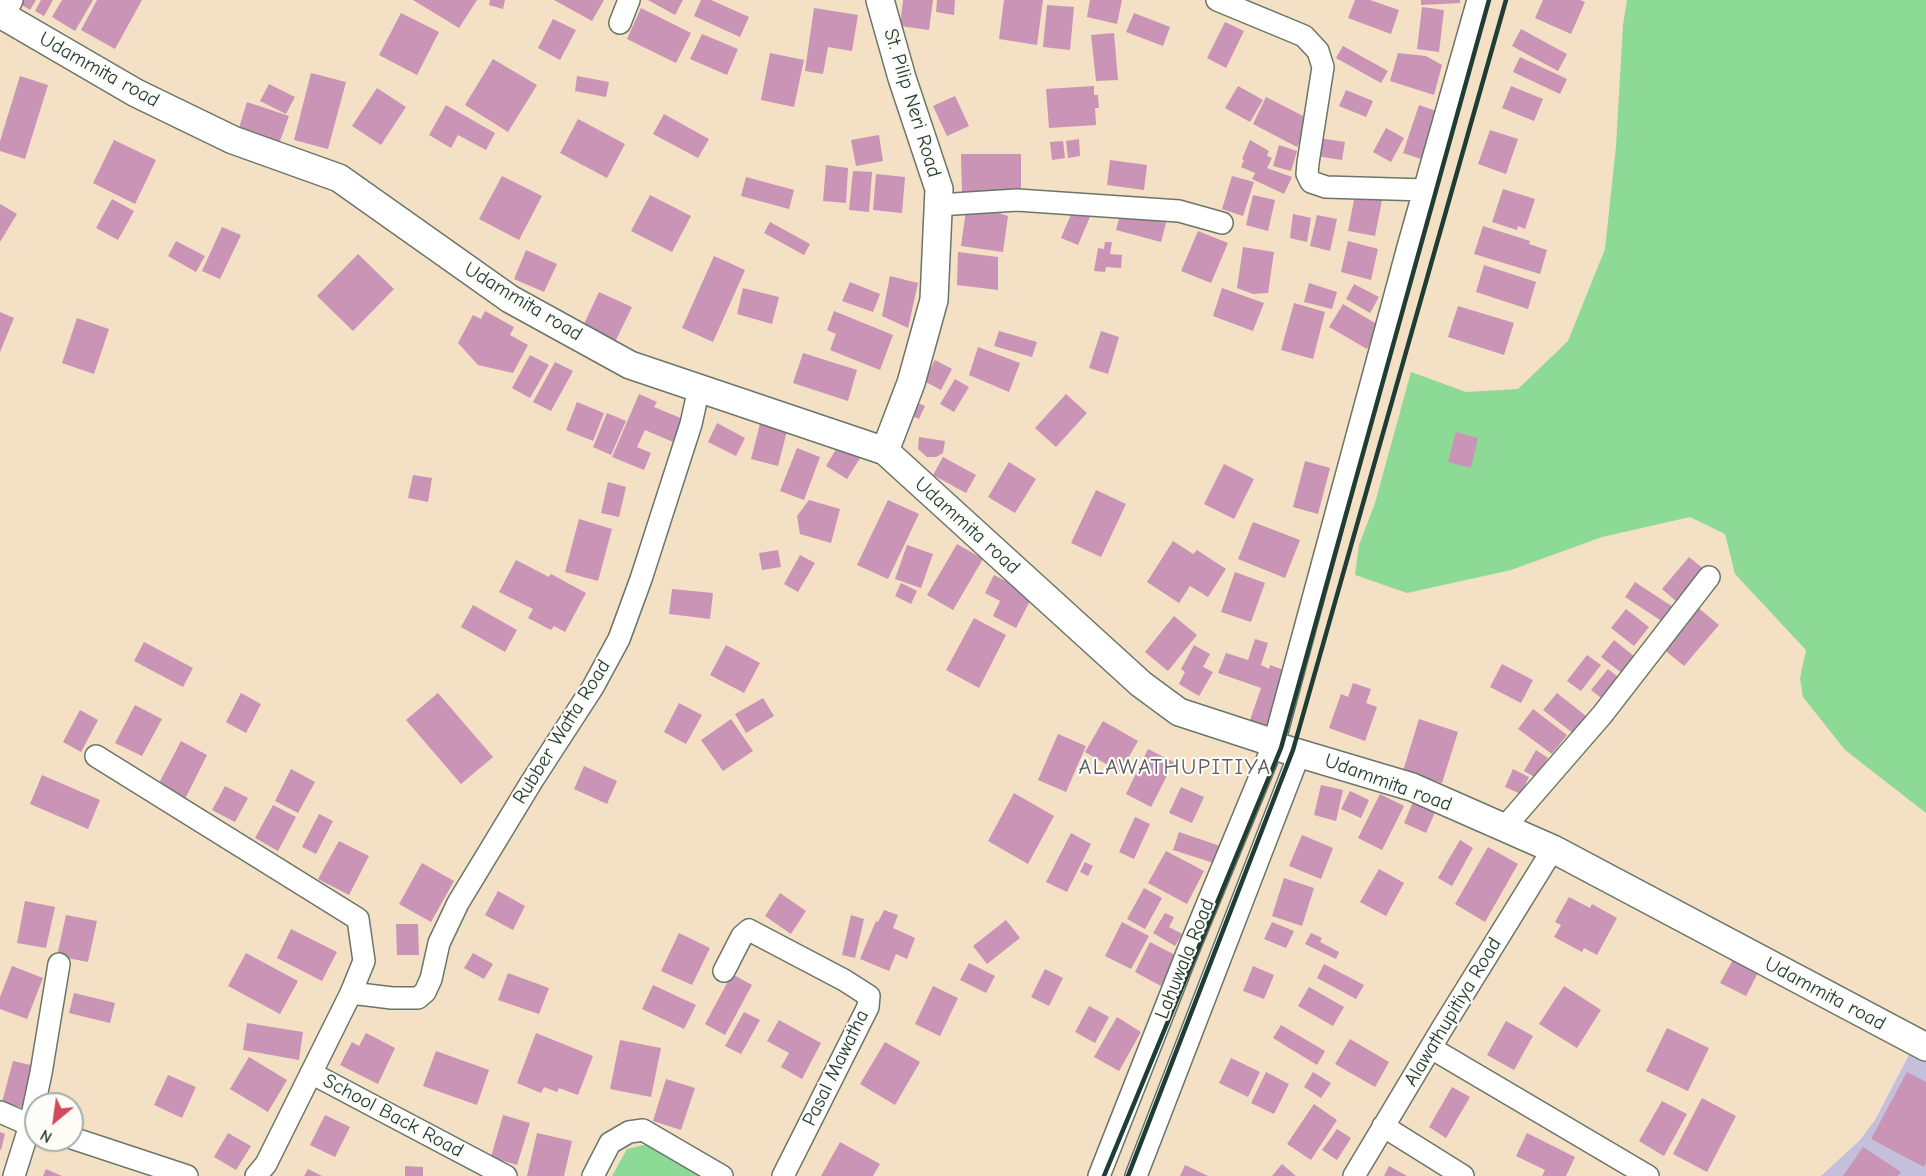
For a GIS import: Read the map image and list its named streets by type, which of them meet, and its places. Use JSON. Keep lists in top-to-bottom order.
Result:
{
  "streets": {
    "street": [
      "Udammita road",
      "St. Pilip Neri Road",
      "Rubber Watta Road",
      "Lahuwala Road",
      "Alawathupitiya Road",
      "Pasal Mawatha",
      "School Back Road"
    ]
  },
  "crossings": [
    ["Udammita road", "St. Pilip Neri Road"],
    ["Udammita road", "Rubber Watta Road"],
    ["Udammita road", "Lahuwala Road"],
    ["Udammita road", "Alawathupitiya Road"]
  ],
  "districts": ["ALAWATHUPITIYA"],
  "north": "bottom left"
}
